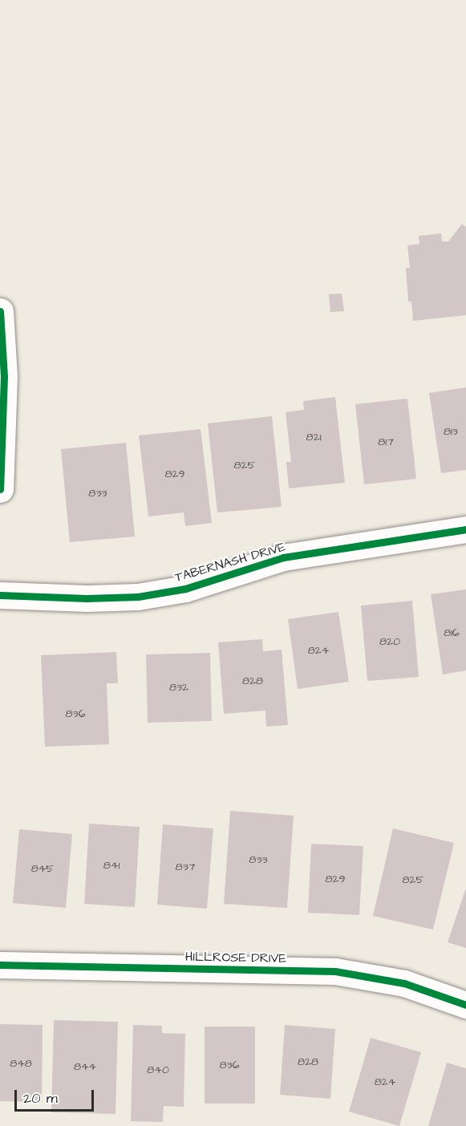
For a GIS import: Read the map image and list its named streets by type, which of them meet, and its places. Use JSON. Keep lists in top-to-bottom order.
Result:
{
  "streets": {
    "street": ["TABERNASH DRIVE", "HILLROSE DRIVE"]
  },
  "house_numbers": [
    "813",
    "821",
    "817",
    "825",
    "829",
    "833",
    "816",
    "820",
    "824",
    "828",
    "832",
    "836",
    "833",
    "841",
    "837",
    "845",
    "829",
    "825",
    "828",
    "848",
    "836",
    "844",
    "840",
    "824"
  ],
  "scale_bar": "20 m"
}
